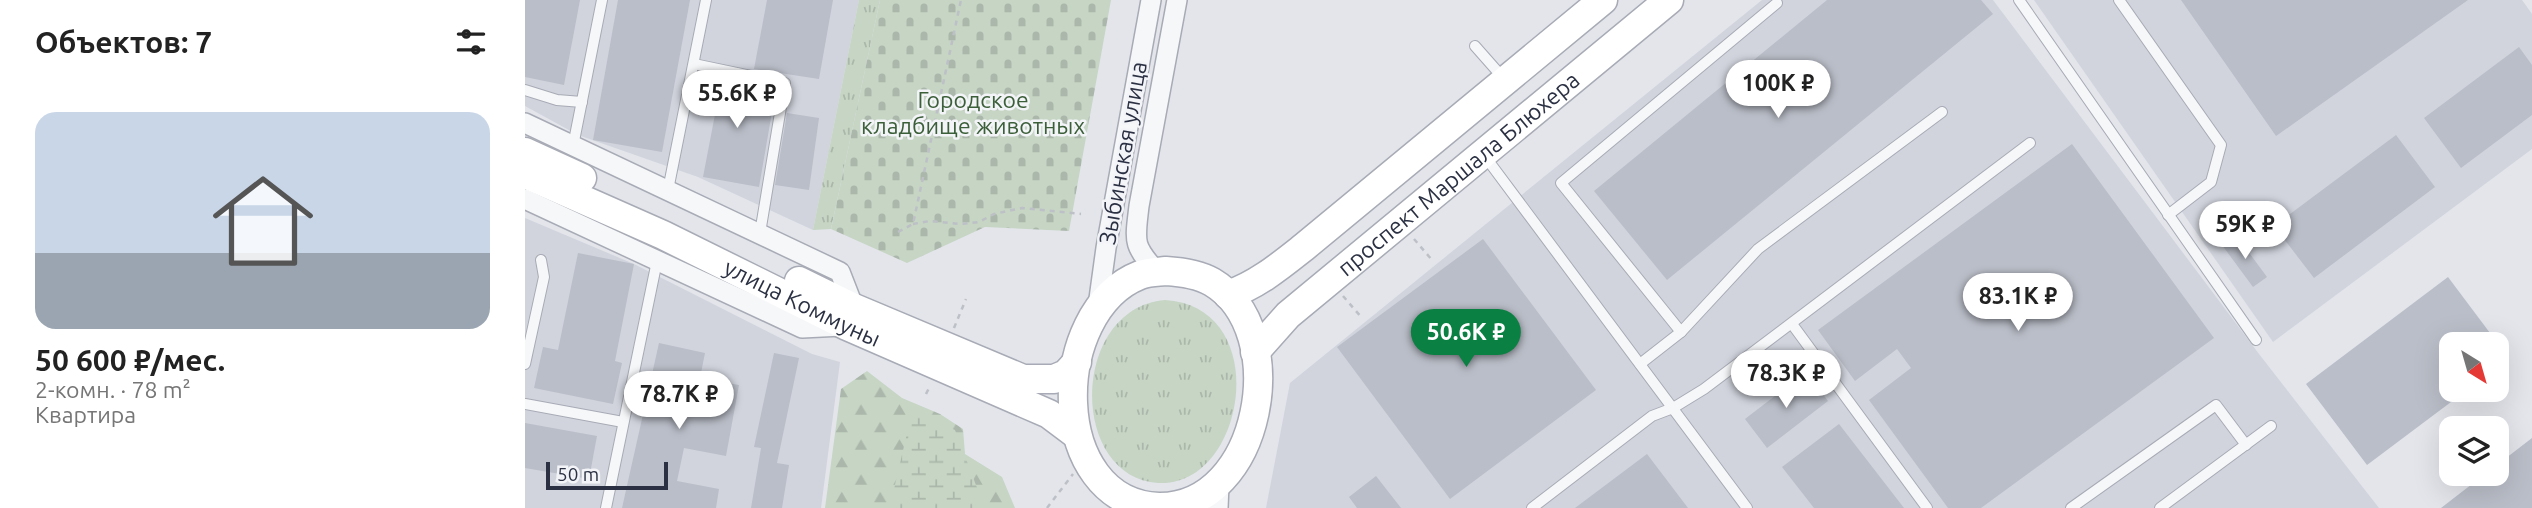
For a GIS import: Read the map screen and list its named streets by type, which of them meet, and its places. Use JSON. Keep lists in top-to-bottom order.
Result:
{
  "streets": {
    "street": ["Зыбинская улица", "проспект Маршала Блюхера", "улица Коммуны"]
  },
  "crossings": [
    ["Зыбинская улица", "проспект Маршала Блюхера"],
    ["Зыбинская улица", "улица Коммуны"],
    ["проспект Маршала Блюхера", "улица Коммуны"]
  ],
  "parks": ["Городское кладбище животных"],
  "scale_bar": "50 m",
  "north": "bottom right",
  "page": {
    "heading": "Объектов: 7",
    "price": [
      "100K ₽",
      "55.6K ₽",
      "59K ₽",
      "83.1K ₽",
      "50.6K ₽",
      "78.3K ₽",
      "78.7K ₽"
    ],
    "list": [
      {
        "name": "50 600 ₽/мес.",
        "note": "2-комн. · 78 m² · Квартира"
      }
    ],
    "scale": "50 m"
  }
}
